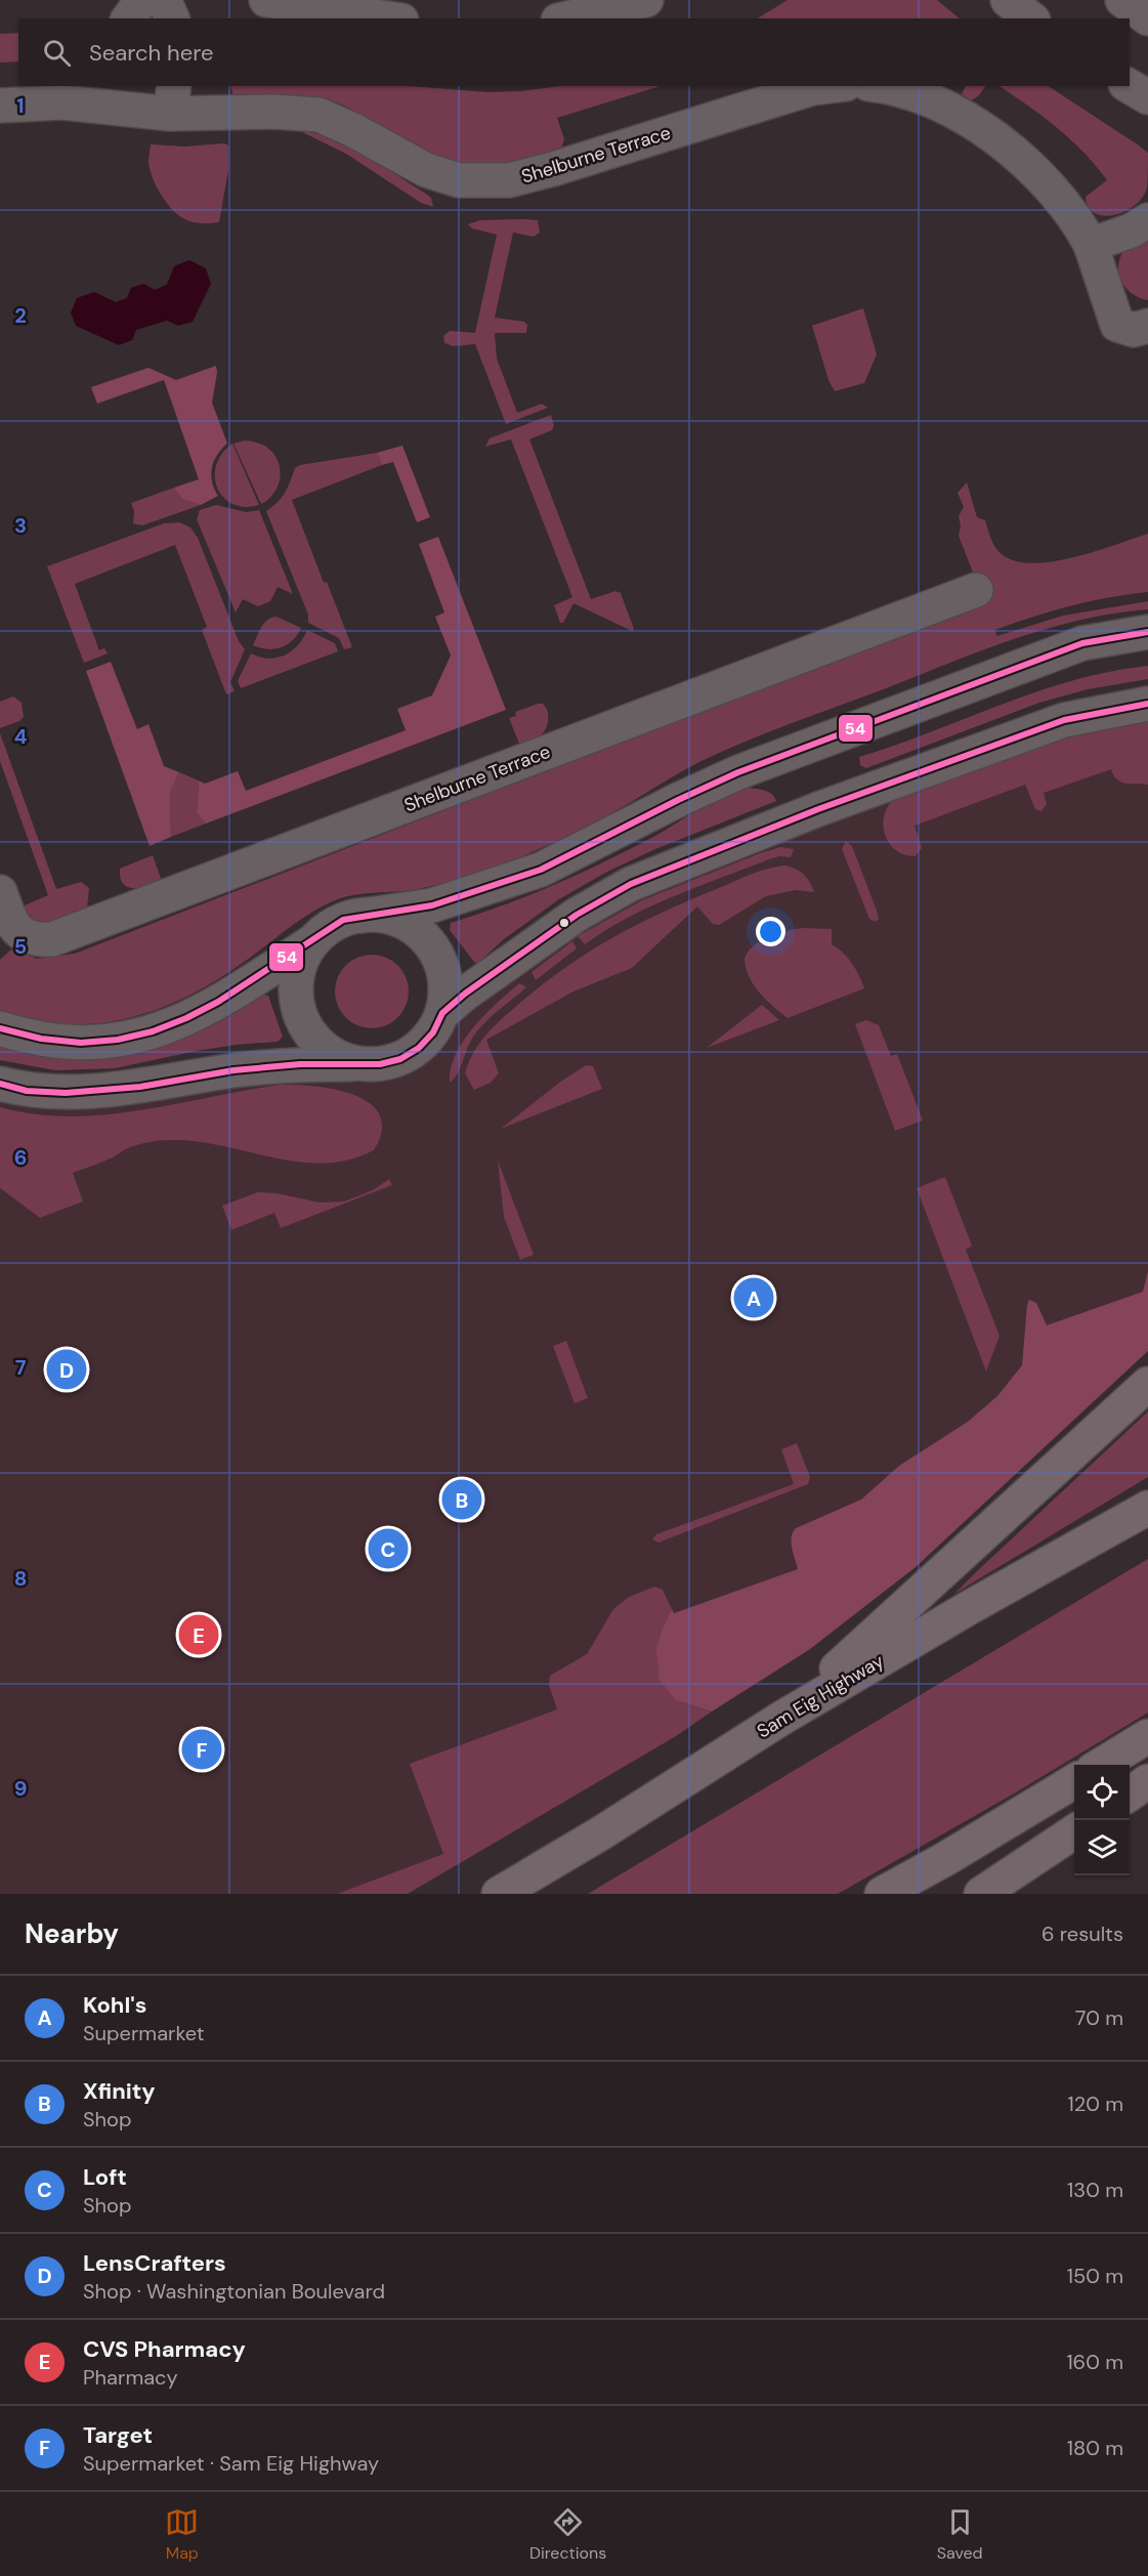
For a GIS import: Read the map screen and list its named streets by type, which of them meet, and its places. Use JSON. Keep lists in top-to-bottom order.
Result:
{
  "streets": {
    "highway": ["Sam Eig Highway"],
    "street": ["Shelburne Terrace"]
  },
  "lines": ["transit line 54"],
  "page": {
    "search": "Search here",
    "pins": [
      "A",
      "D",
      "B",
      "C",
      "E",
      "F"
    ],
    "heading": ["Nearby", "6 results"],
    "list": [
      {
        "mark": "A",
        "name": "Kohl's",
        "note": "Supermarket",
        "value": "70 m"
      },
      {
        "mark": "B",
        "name": "Xfinity",
        "note": "Shop",
        "value": "120 m"
      },
      {
        "mark": "C",
        "name": "Loft",
        "note": "Shop",
        "value": "130 m"
      },
      {
        "mark": "D",
        "name": "LensCrafters",
        "note": "Shop · Washingtonian Boulevard",
        "value": "150 m"
      },
      {
        "mark": "E",
        "name": "CVS Pharmacy",
        "note": "Pharmacy",
        "value": "160 m"
      },
      {
        "mark": "F",
        "name": "Target",
        "note": "Supermarket · Sam Eig Highway",
        "value": "180 m"
      }
    ],
    "nav": ["Map", "Directions", "Saved"]
  },
  "grid": {
    "rows": [
      "1",
      "2",
      "3",
      "4",
      "5",
      "6",
      "7",
      "8",
      "9"
    ]
  }
}
